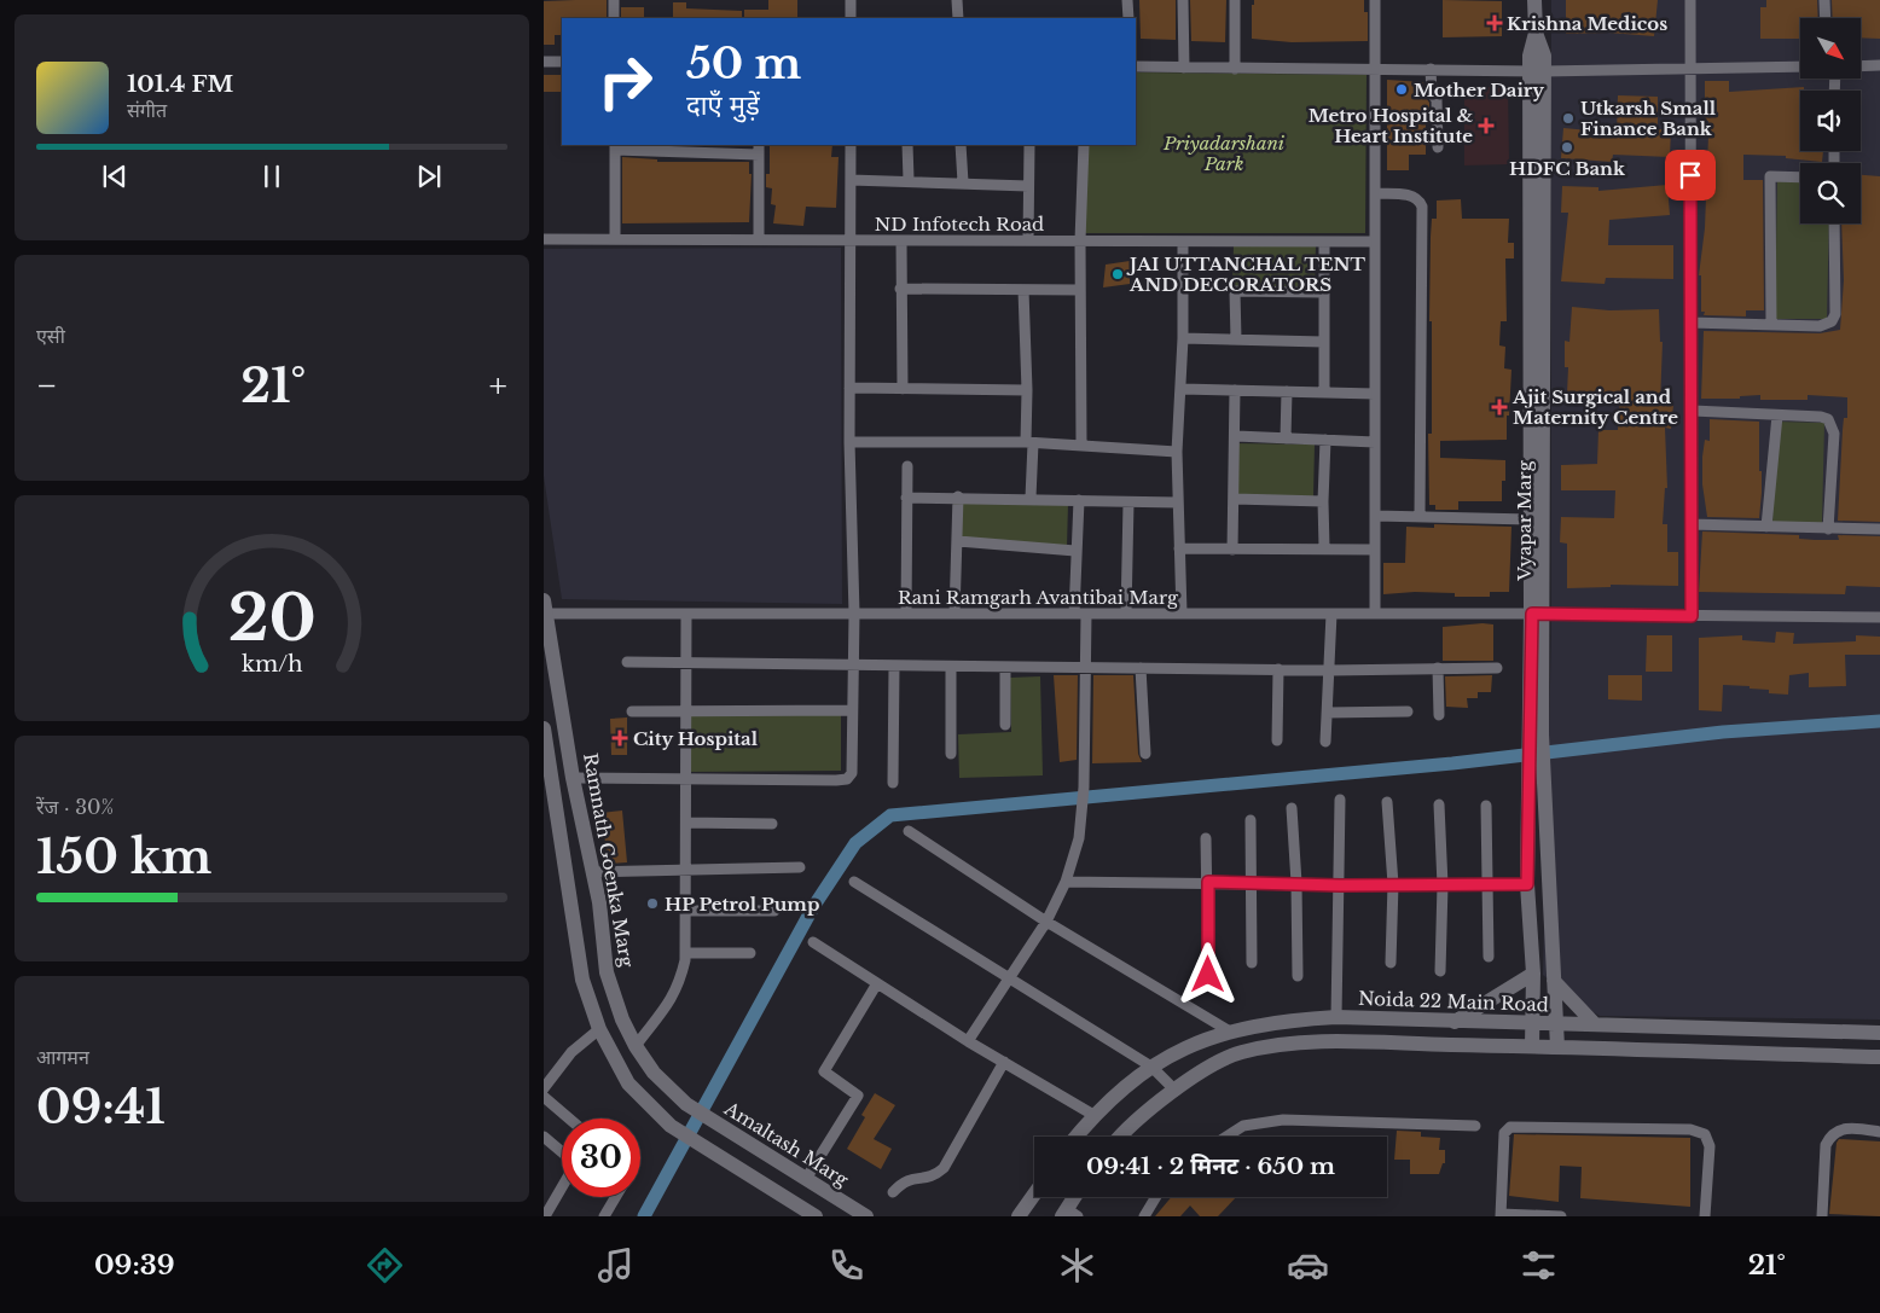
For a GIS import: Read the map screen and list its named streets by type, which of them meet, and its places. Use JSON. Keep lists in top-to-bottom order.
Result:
{
  "streets": {
    "street": [
      "ND Infotech Road",
      "Vyapar Marg",
      "Rani Ramgarh Avantibai Marg",
      "Ramnath Goenka Marg",
      "Noida 22 Main Road",
      "Amaltash Marg"
    ]
  },
  "crossings": [
    ["Vyapar Marg", "Rani Ramgarh Avantibai Marg"],
    ["Vyapar Marg", "Noida 22 Main Road"],
    ["Rani Ramgarh Avantibai Marg", "Ramnath Goenka Marg"],
    ["Ramnath Goenka Marg", "Amaltash Marg"]
  ],
  "parks": ["Priyadarshani Park"],
  "places": {
    "health": [
      "Krishna Medicos",
      "Metro Hospital & Heart Institute",
      "Ajit Surgical and Maternity Centre",
      "City Hospital"
    ],
    "other": [
      "Mother Dairy",
      "Utkarsh Small Finance Bank",
      "HDFC Bank",
      "JAI UTTANCHAL TENT AND DECORATORS",
      "HP Petrol Pump"
    ]
  },
  "north": "bottom right",
  "page": {
    "turn": ["50 m", "दाएँ मुड़ें"],
    "song": ["101.4 FM", "संगीत"],
    "tile": [
      "एसी",
      ["रेंज · 30%", "150 km"],
      ["आगमन", "09:41"]
    ],
    "heat": ["−", "21°", "+"],
    "limit": "30",
    "trip": "09:41 · 2 मिनट · 650 m",
    "tabs": ["09:39", "21°"],
    "gauge": ["20", "km/h"]
  }
}
